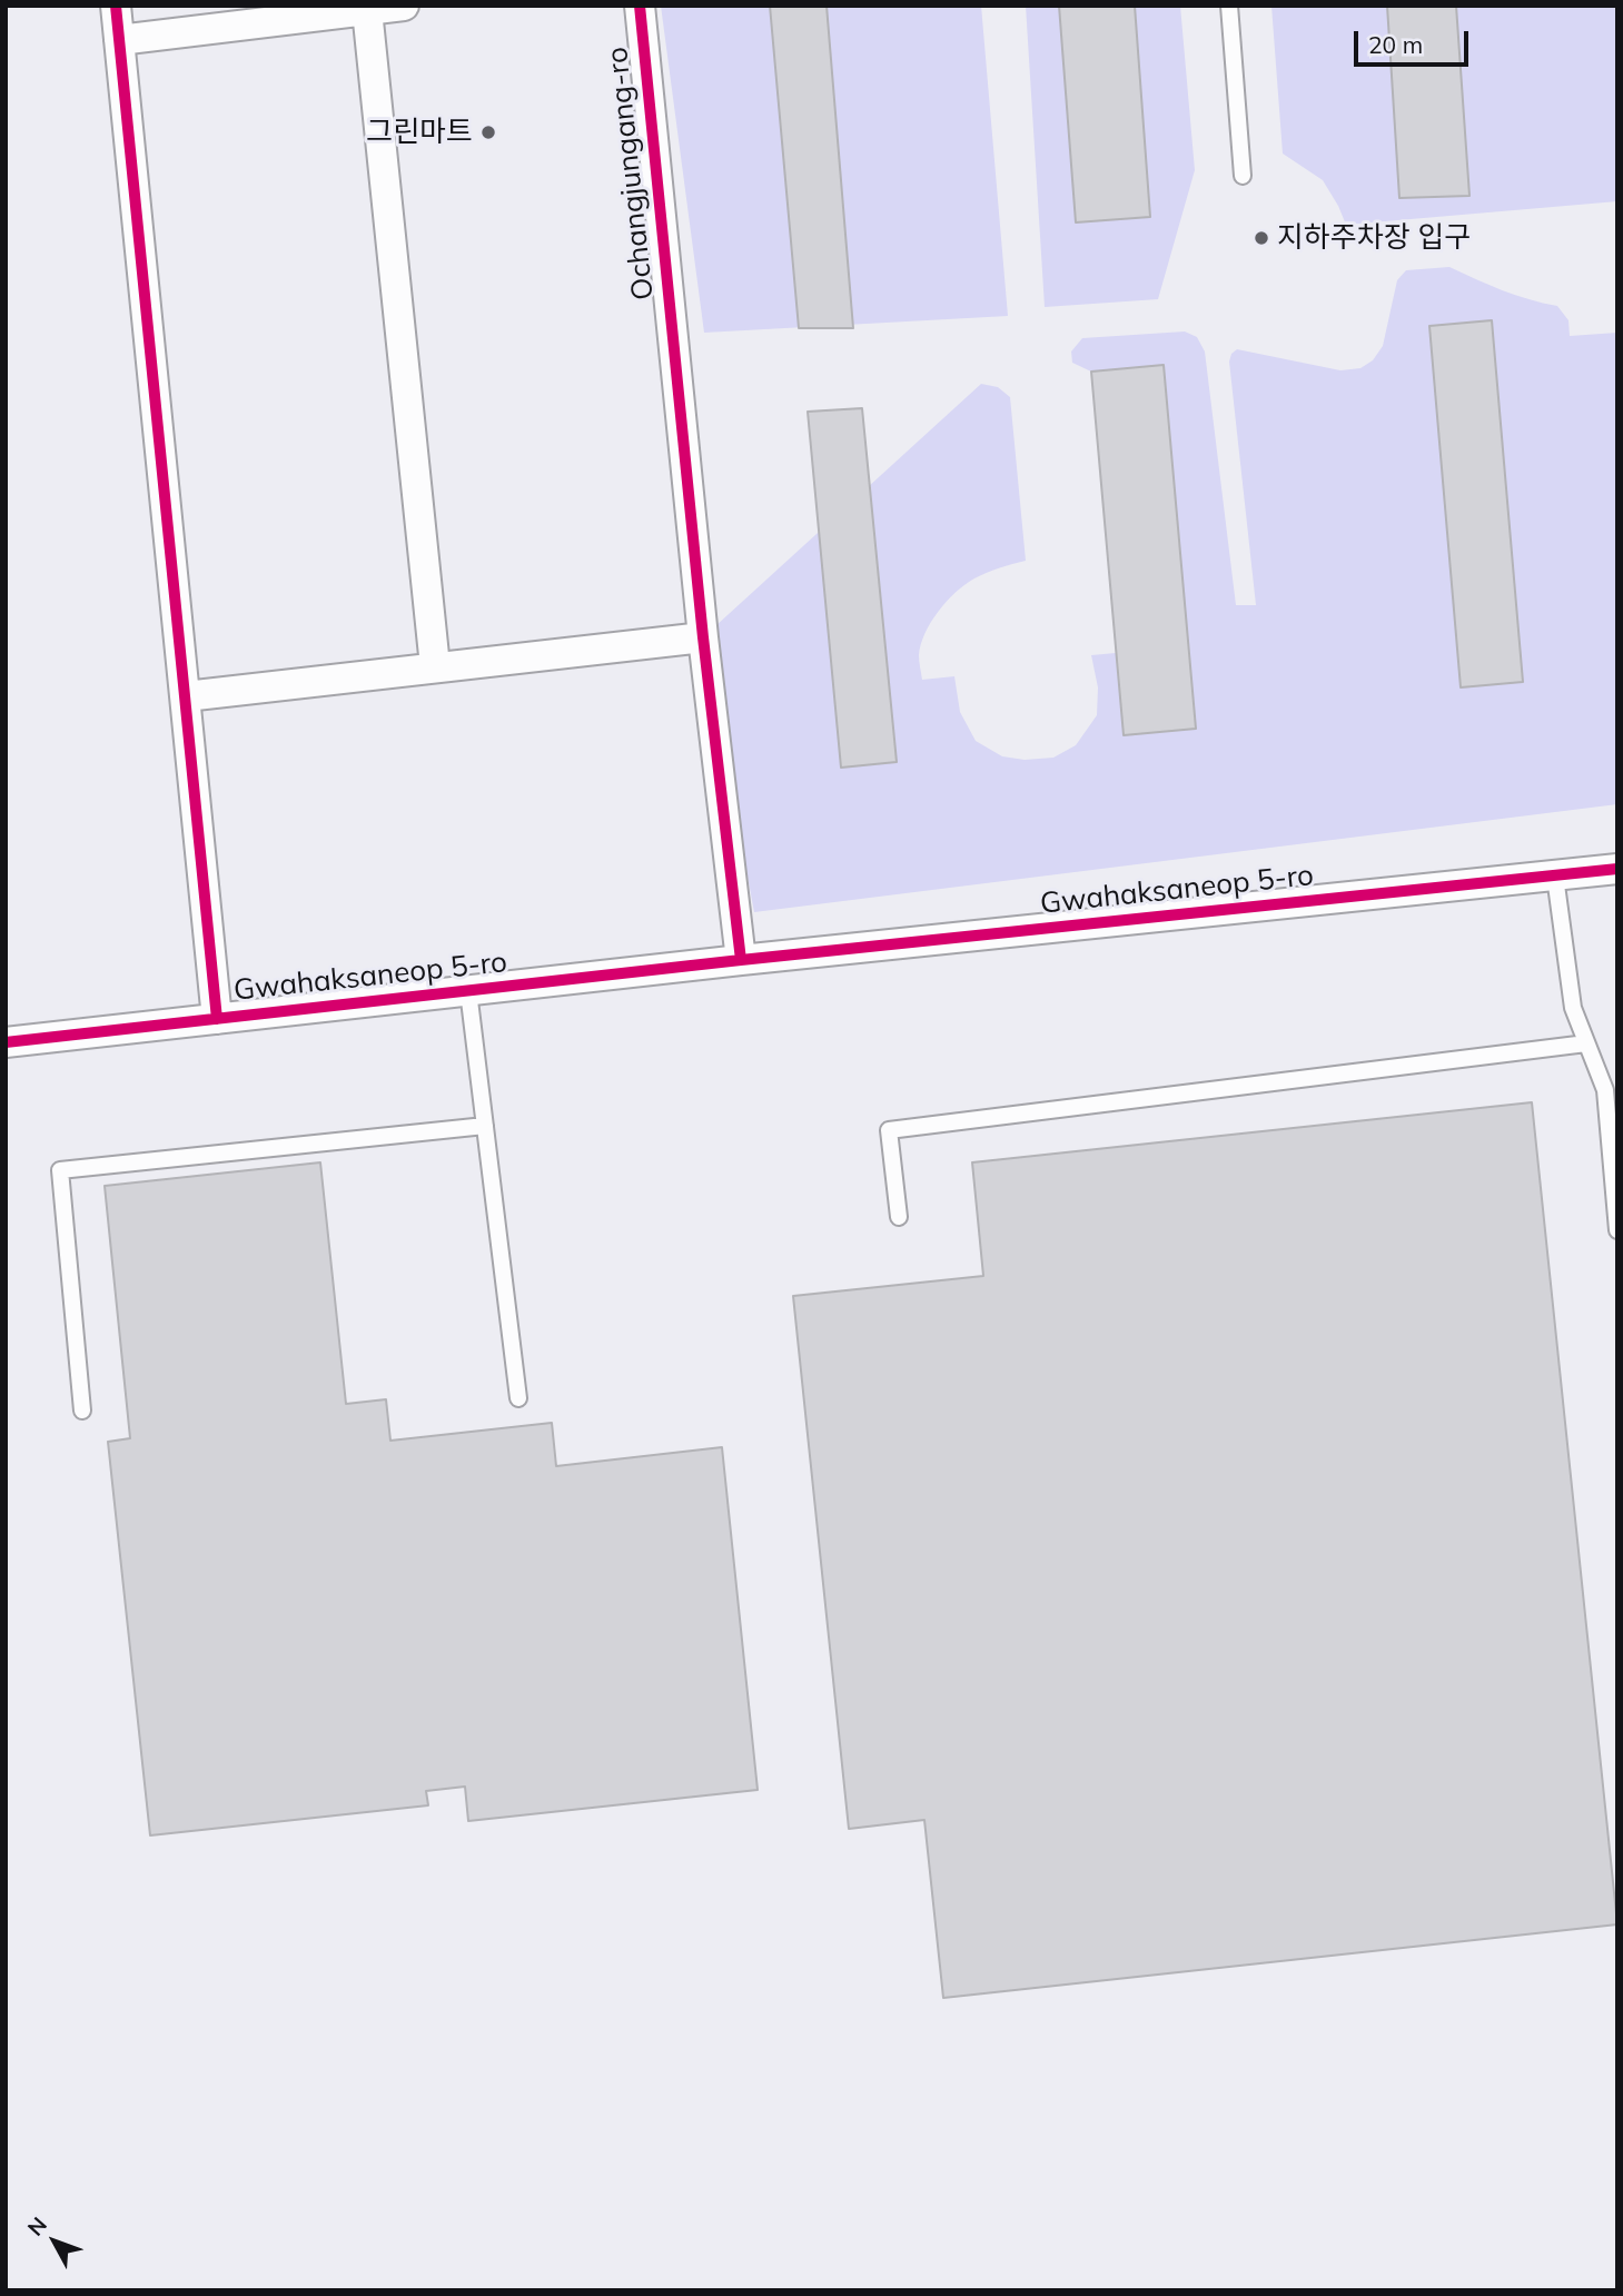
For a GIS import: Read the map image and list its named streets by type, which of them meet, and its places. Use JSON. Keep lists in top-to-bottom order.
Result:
{
  "streets": {
    "street": ["Ochangjungang-ro", "Gwahaksaneop 5-ro"]
  },
  "places": ["그린마트", "지하주차장 입구"],
  "scale_bar": "20 m",
  "north": "top left"
}
